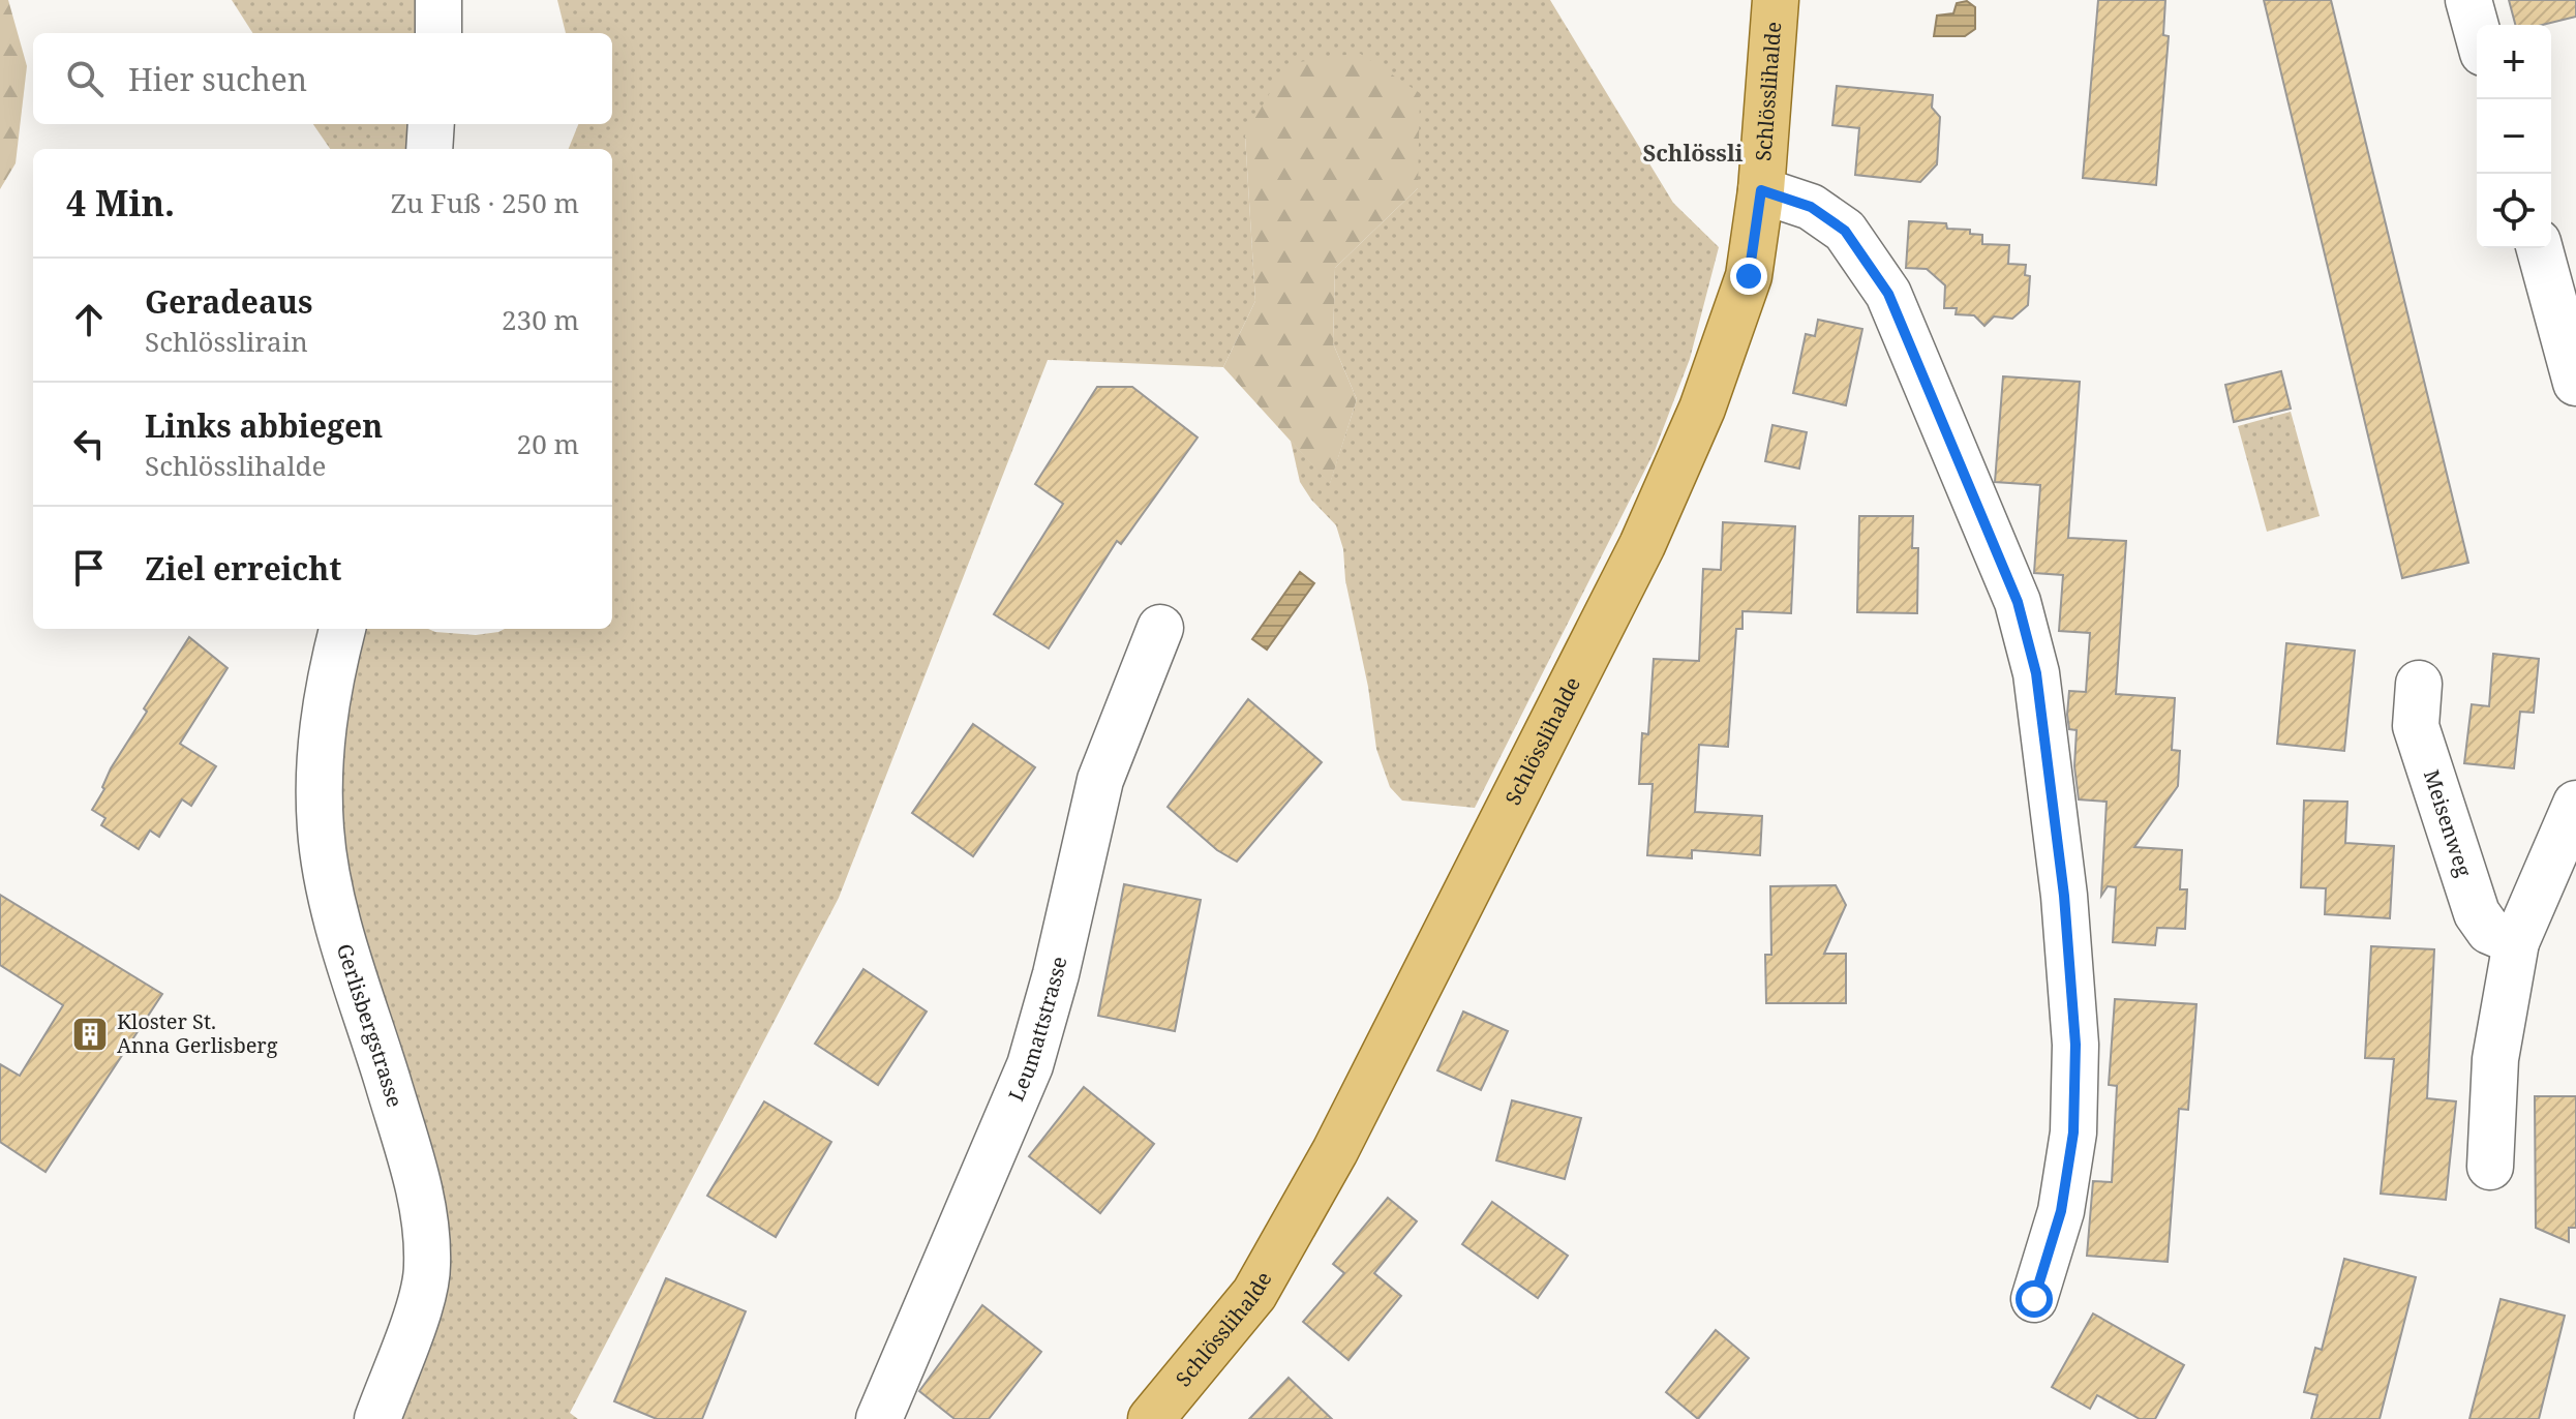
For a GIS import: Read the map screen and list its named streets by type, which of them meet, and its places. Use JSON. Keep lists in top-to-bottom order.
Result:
{
  "streets": {
    "main road": ["Schlösslihalde"],
    "street": ["Meisenweg", "Gerlisbergstrasse", "Leumattstrasse"]
  },
  "districts": ["Schlössli"],
  "places": {
    "building": ["Kloster St. Anna Gerlisberg"]
  },
  "page": {
    "map_buttons": ["+", "−"],
    "search": "Hier suchen",
    "heading": ["4 Min.", "Zu Fuß · 250 m"],
    "list": [
      ["Geradeaus", "Schlösslirain", "230 m"],
      ["Links abbiegen", "Schlösslihalde", "20 m"],
      "Ziel erreicht"
    ]
  }
}
